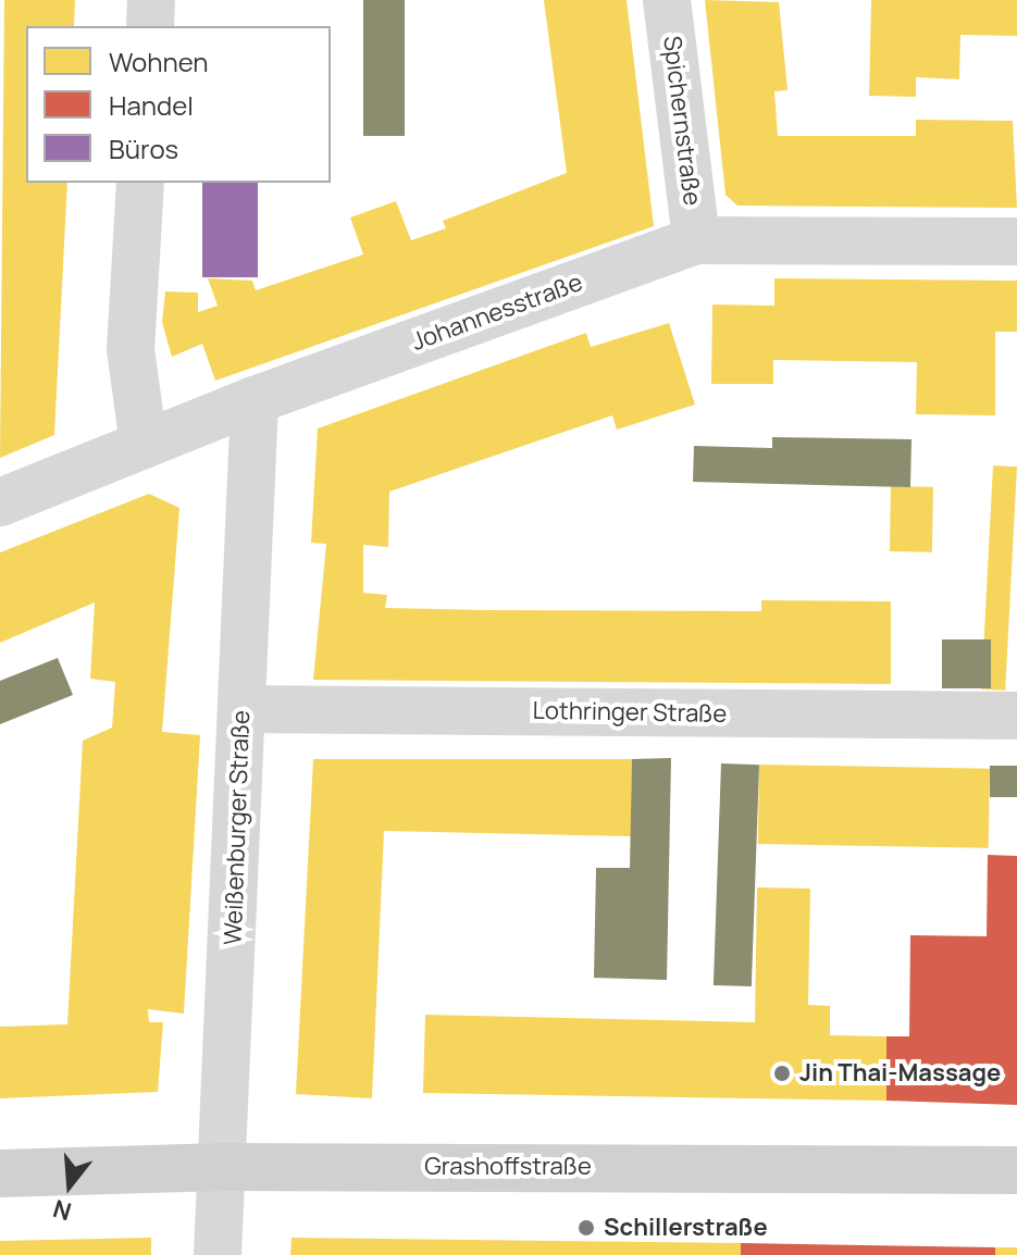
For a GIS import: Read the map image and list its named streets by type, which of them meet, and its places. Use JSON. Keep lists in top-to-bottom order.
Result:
{
  "streets": {
    "street": [
      "Spichernstraße",
      "Johannesstraße",
      "Lothringer Straße",
      "Weißenburger Straße",
      "Grashoffstraße"
    ]
  },
  "crossings": [
    ["Spichernstraße", "Johannesstraße"],
    ["Johannesstraße", "Weißenburger Straße"],
    ["Lothringer Straße", "Weißenburger Straße"],
    ["Weißenburger Straße", "Grashoffstraße"]
  ],
  "places": ["Jin Thai-Massage", "Schillerstraße"],
  "legend": ["Wohnen", "Handel", "Büros"],
  "north": "bottom"
}
